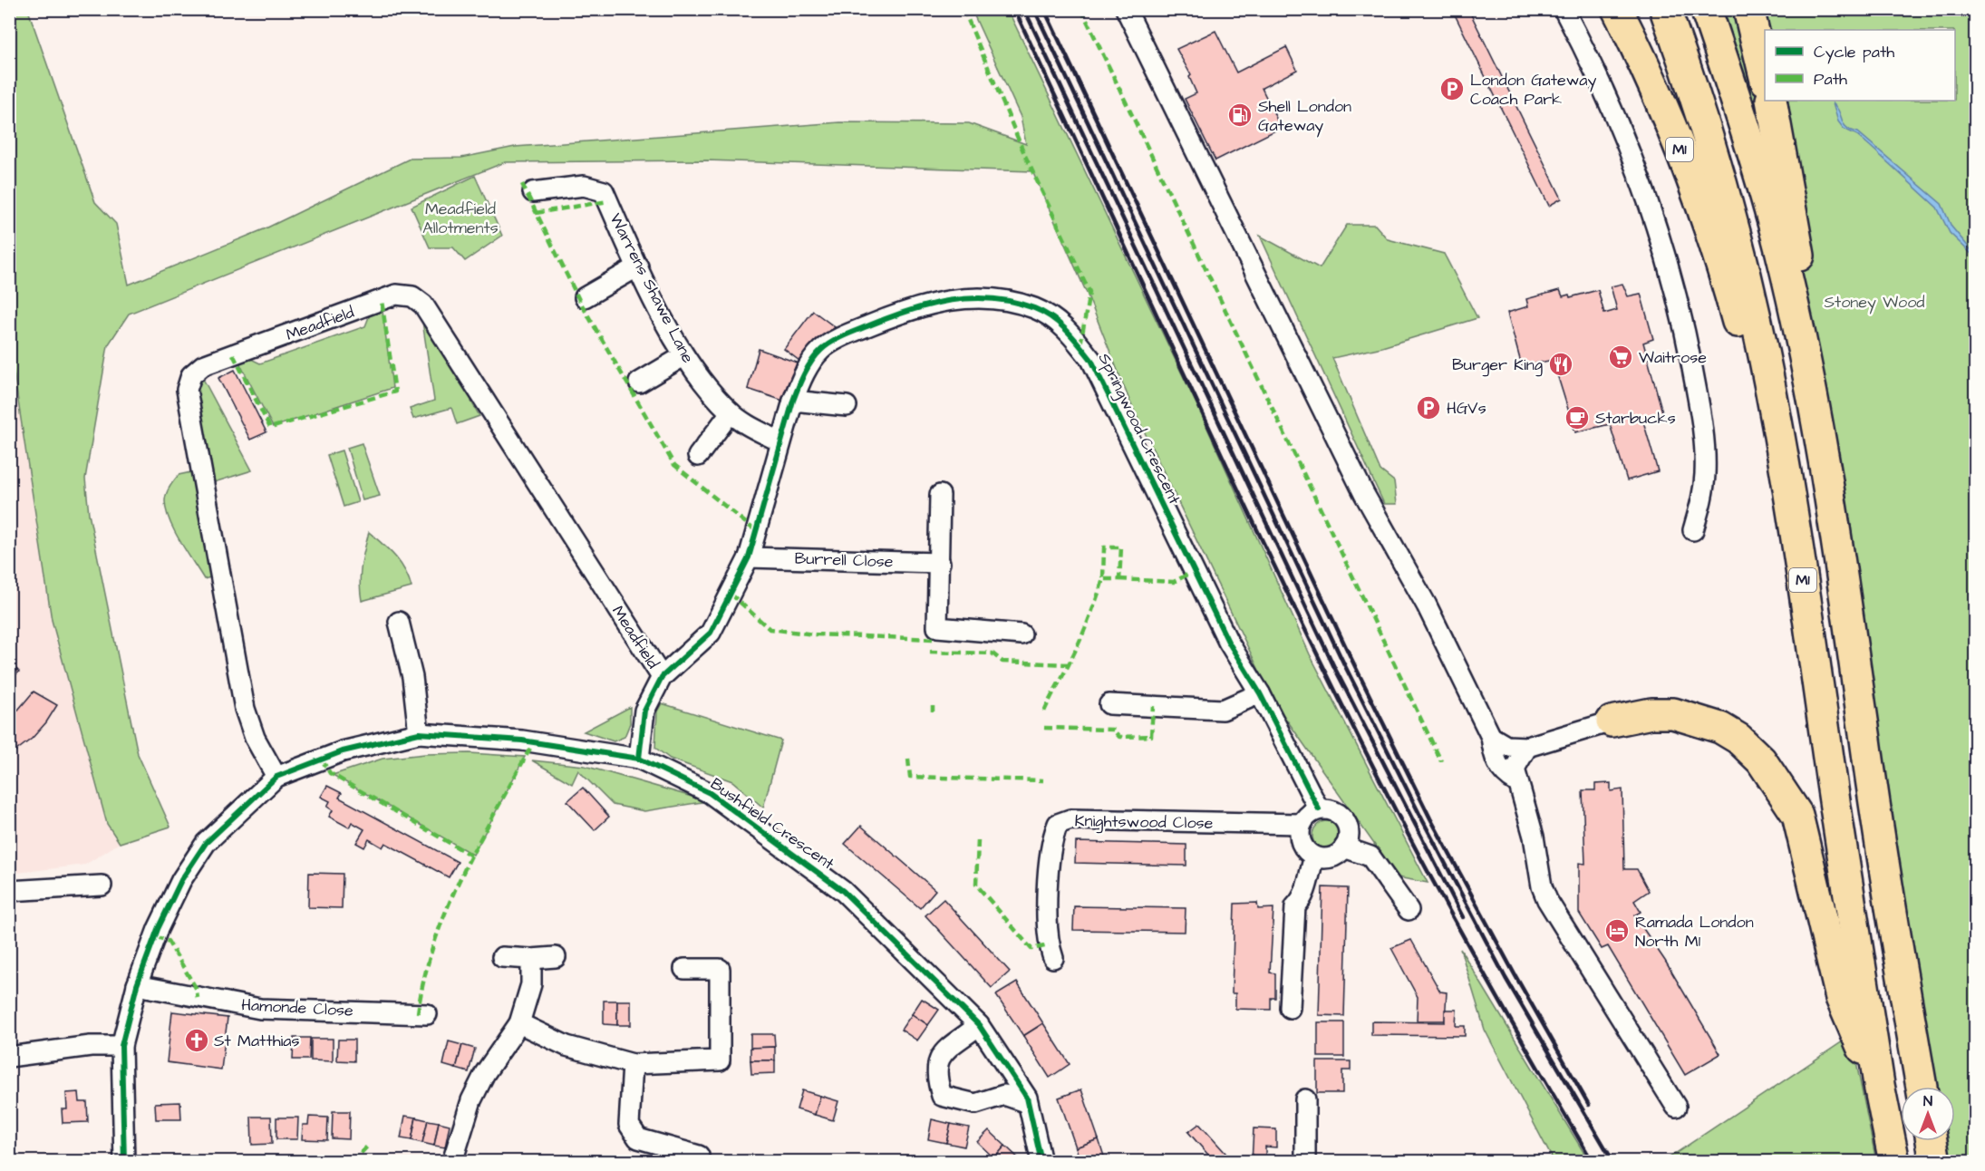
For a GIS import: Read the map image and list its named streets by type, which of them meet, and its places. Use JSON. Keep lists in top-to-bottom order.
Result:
{
  "streets": {
    "highway": ["M1"],
    "street": [
      "Warrens Shawe Lane",
      "Meadfield",
      "Springwood Crescent",
      "Burrell Close",
      "Knightswood Close",
      "Bushfield Crescent",
      "Hamonde Close"
    ]
  },
  "crossings": [
    ["Warrens Shawe Lane", "Springwood Crescent"],
    ["Meadfield", "Springwood Crescent"],
    ["Meadfield", "Bushfield Crescent"],
    ["Springwood Crescent", "Burrell Close"],
    ["Springwood Crescent", "Knightswood Close"],
    ["Springwood Crescent", "Bushfield Crescent"],
    ["Bushfield Crescent", "Hamonde Close"]
  ],
  "parks": ["Meadfield Allotments", "Stoney Wood"],
  "places": {
    "parking": ["London Gateway Coach Park", "HGVs"],
    "fuel station": ["Shell London Gateway"],
    "supermarket": ["Waitrose"],
    "restaurant": ["Burger King"],
    "cafe": ["Starbucks"],
    "hotel": ["Ramada London North M1"],
    "church": ["St Matthias"]
  },
  "legend": ["Cycle path", "Path"],
  "north": "top"
}
